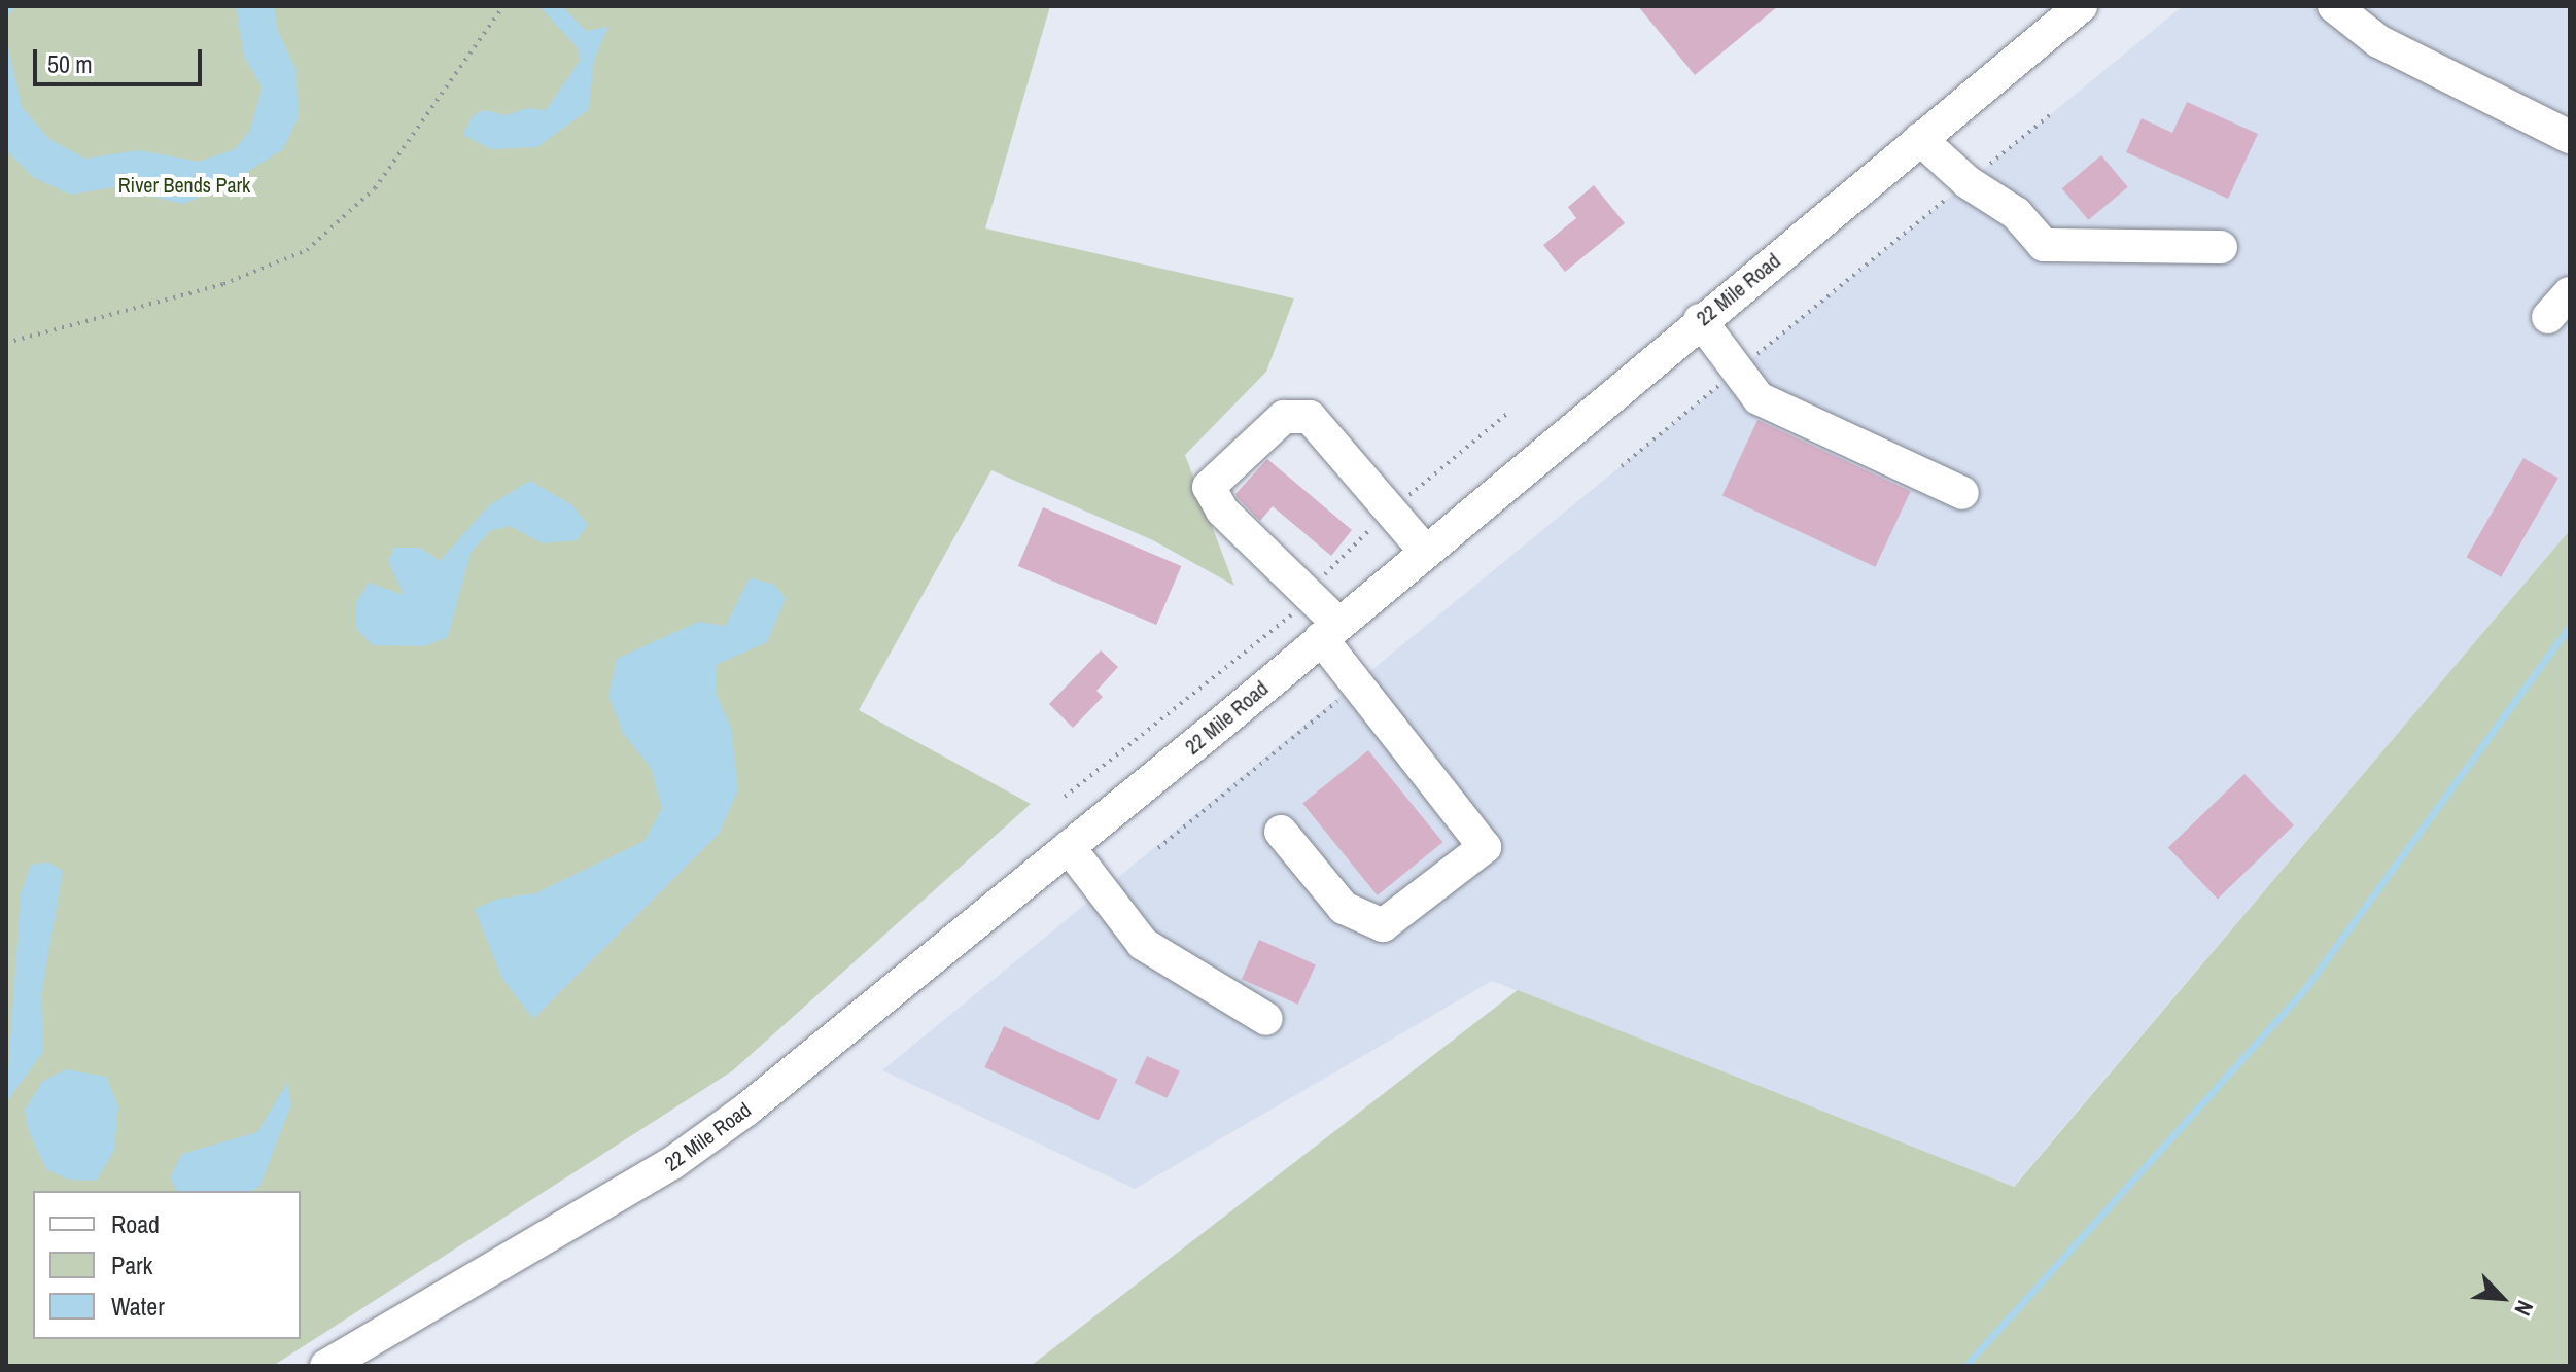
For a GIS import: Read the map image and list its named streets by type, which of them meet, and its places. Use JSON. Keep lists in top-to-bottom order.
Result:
{
  "streets": {
    "street": ["22 Mile Road"]
  },
  "parks": ["River Bends Park"],
  "legend": ["Road", "Park", "Water"],
  "scale_bar": "50 m",
  "north": "bottom right"
}
